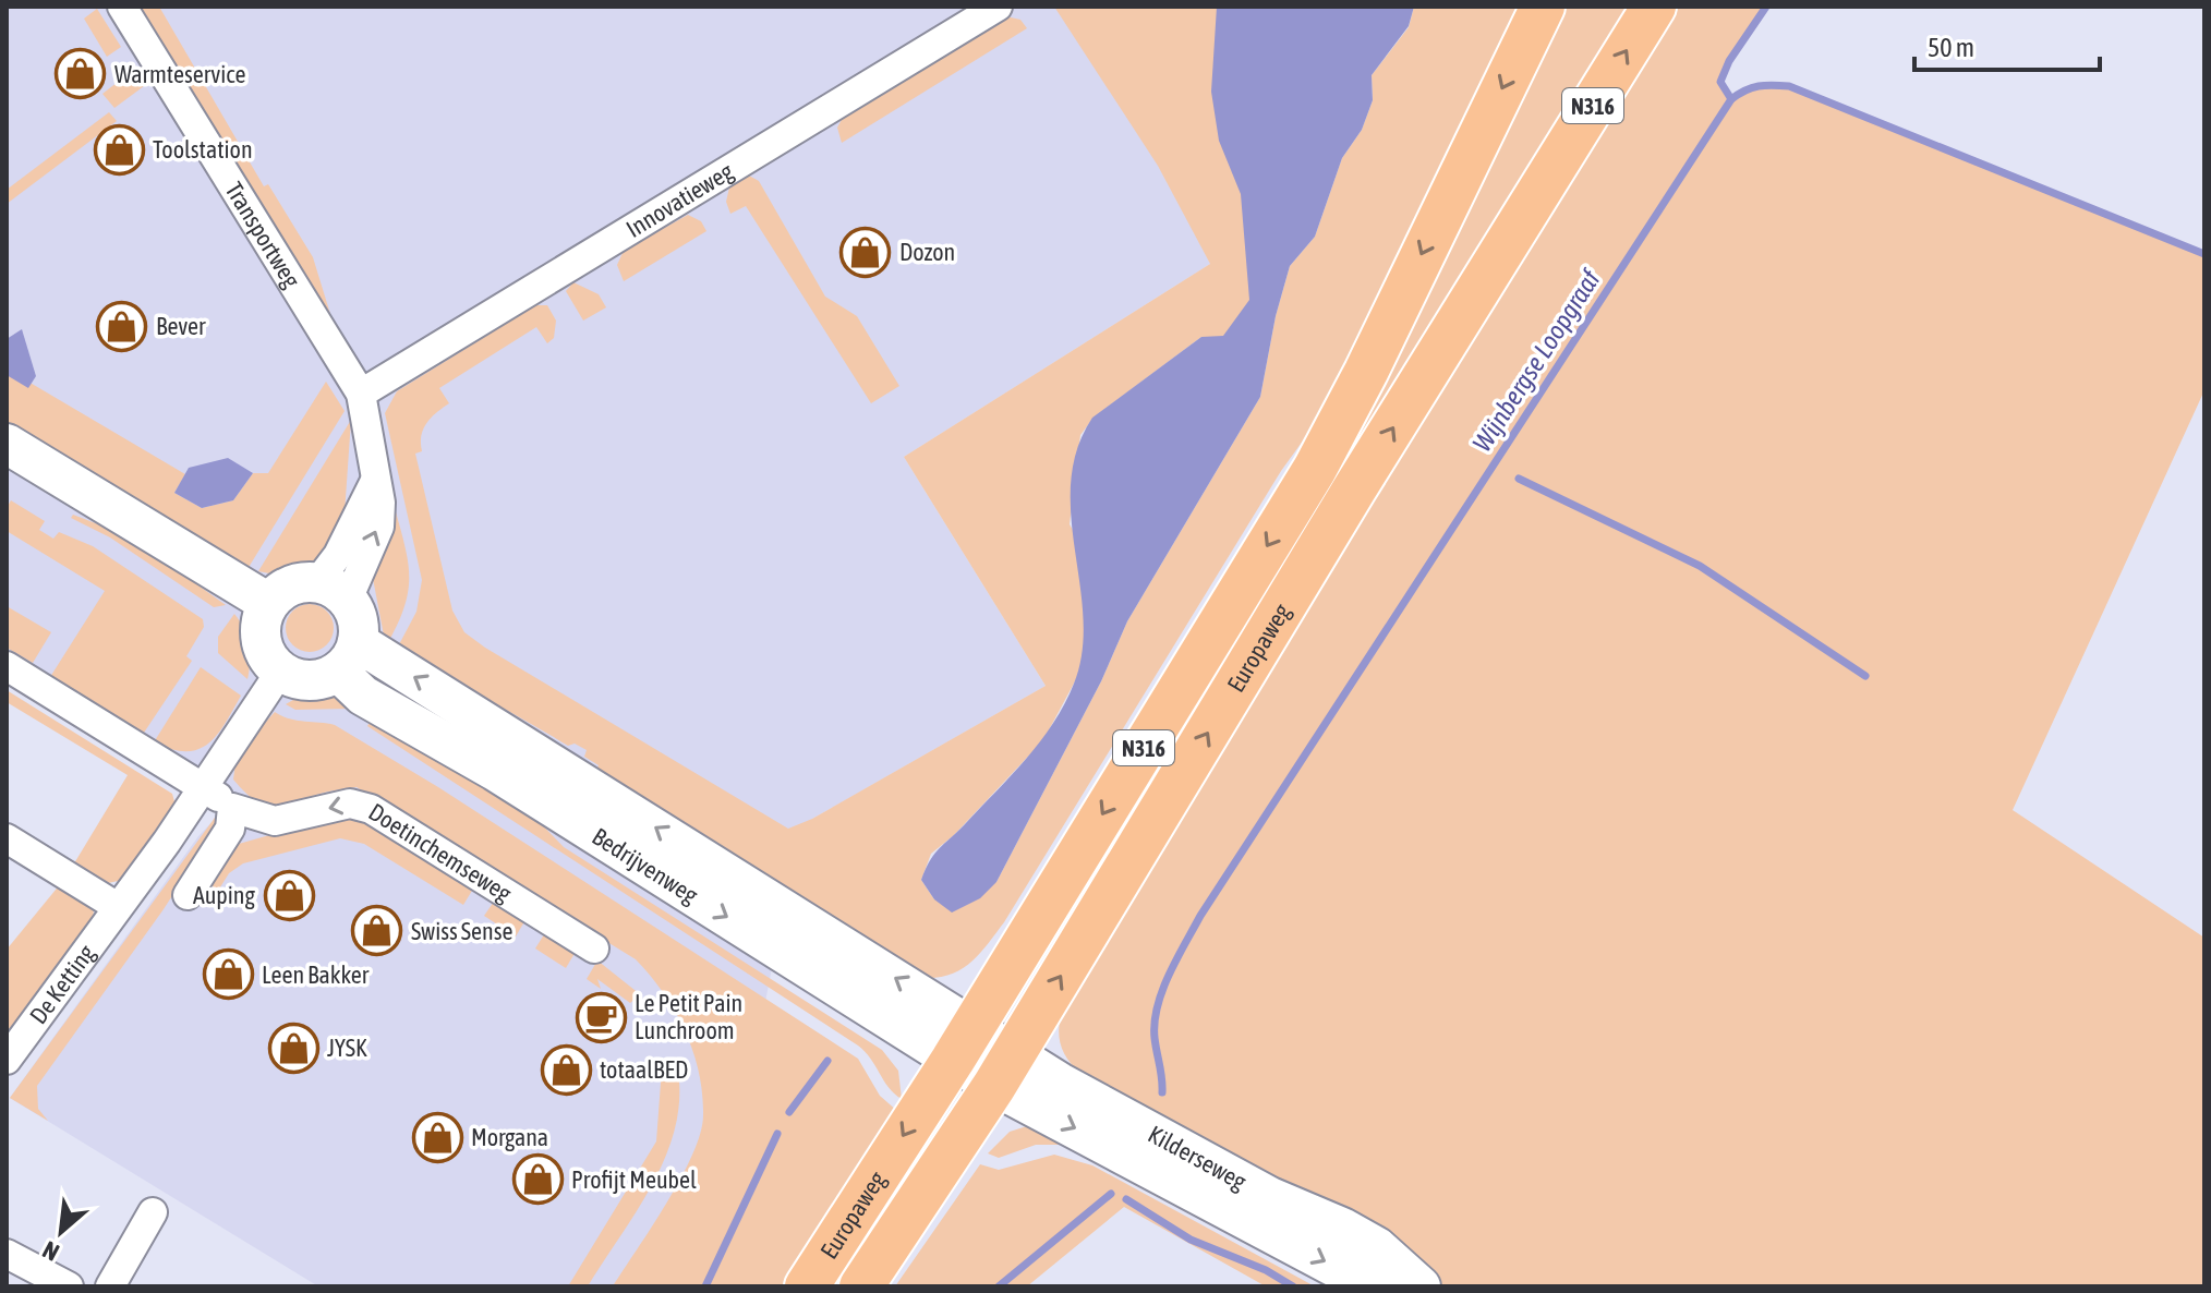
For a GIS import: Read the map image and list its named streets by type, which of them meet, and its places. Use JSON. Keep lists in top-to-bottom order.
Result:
{
  "streets": {
    "main road": [
      "N316",
      "Europaweg",
      "Bedrijvenweg",
      "Kilderseweg"
    ],
    "street": [
      "Innovatieweg",
      "Transportweg",
      "Doetinchemseweg",
      "De Ketting"
    ]
  },
  "crossings": [
    ["Innovatieweg", "Transportweg"],
    ["Transportweg", "Bedrijvenweg"],
    ["Europaweg", "Bedrijvenweg"],
    ["Europaweg", "Kilderseweg"],
    ["Bedrijvenweg", "Kilderseweg"]
  ],
  "one_way": ["Doetinchemseweg"],
  "water": ["Wijnbergse Loopgraaf"],
  "places": {
    "shop": [
      "Warmteservice",
      "Toolstation",
      "Dozon",
      "Bever",
      "Auping",
      "Swiss Sense",
      "Leen Bakker",
      "JYSK",
      "totaalBED",
      "Morgana",
      "Profijt Meubel"
    ],
    "cafe": ["Le Petit Pain Lunchroom"]
  },
  "scale_bar": "50 m",
  "north": "bottom left"
}
